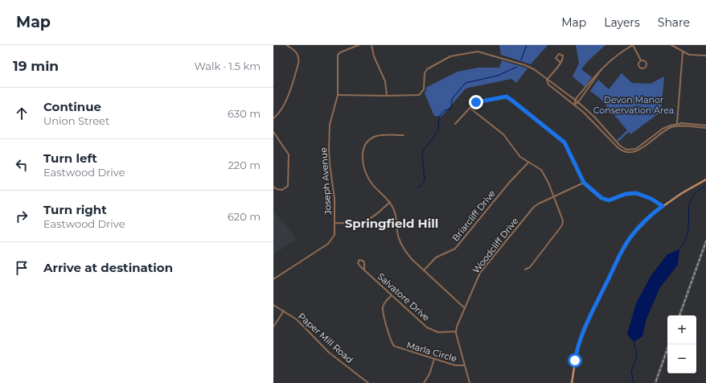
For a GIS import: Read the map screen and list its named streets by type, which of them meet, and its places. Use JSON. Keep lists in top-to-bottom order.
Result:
{
  "streets": {
    "street": [
      "Joseph Avenue",
      "Briarcliff Drive",
      "Woodcliff Drive",
      "Salvatore Drive",
      "Paper Mill Road",
      "Marla Circle"
    ]
  },
  "crossings": [
    ["Woodcliff Drive", "Salvatore Drive"],
    ["Salvatore Drive", "Marla Circle"]
  ],
  "districts": ["Springfield Hill"],
  "parks": ["Devon Manor Conservation Area"],
  "page": {
    "header": "Map",
    "nav": ["Map", "Layers", "Share"],
    "heading": ["19 min", "Walk · 1.5 km"],
    "list": [
      ["Continue", "Union Street", "630 m"],
      ["Turn left", "Eastwood Drive", "220 m"],
      ["Turn right", "Eastwood Drive", "620 m"],
      "Arrive at destination"
    ],
    "map_buttons": ["+", "−"]
  }
}
